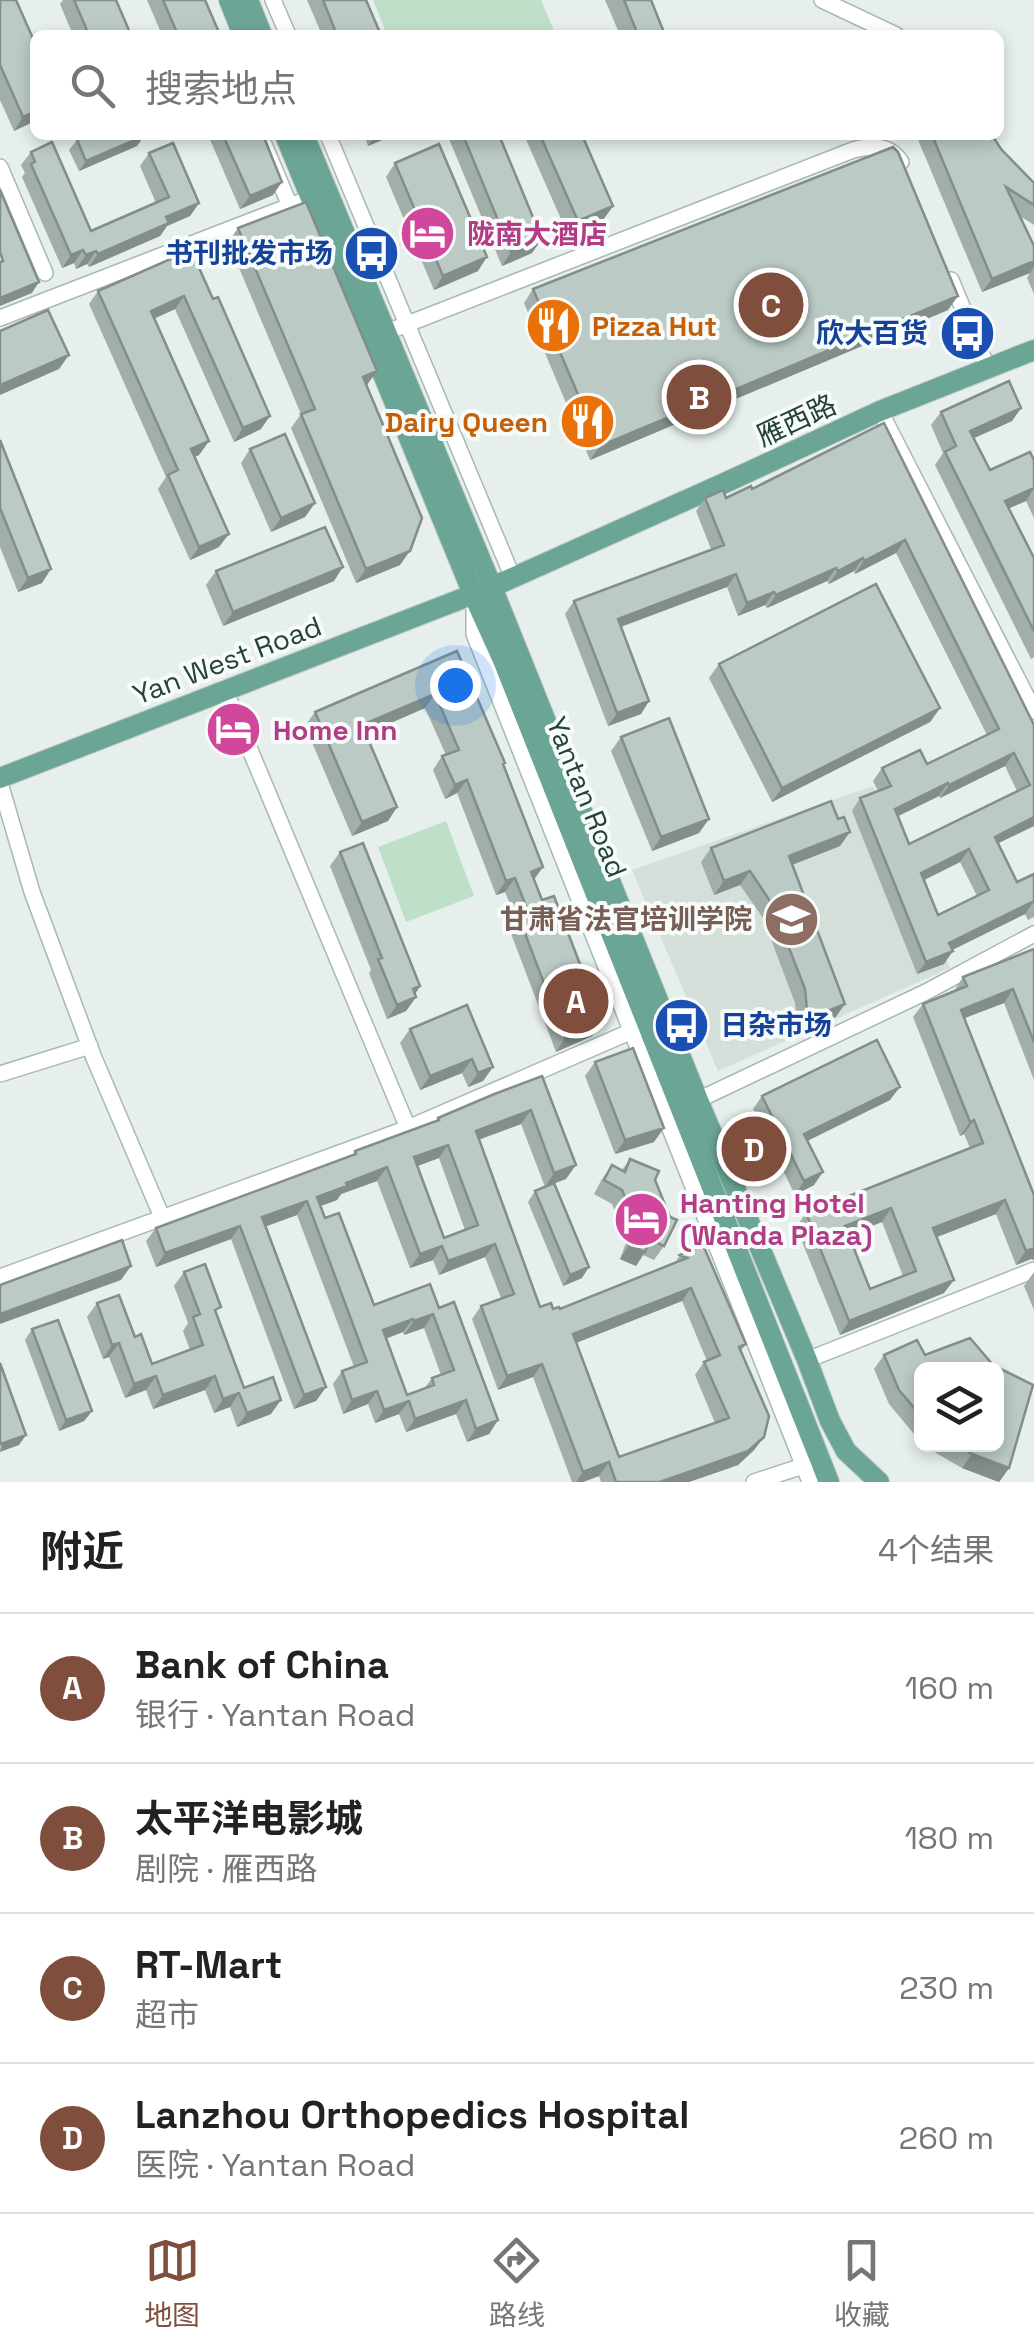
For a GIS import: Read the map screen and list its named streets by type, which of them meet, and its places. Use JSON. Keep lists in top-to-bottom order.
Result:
{
  "streets": {
    "main road": ["雁西路", "Yan West Road", "Yantan Road"]
  },
  "crossings": [
    ["雁西路", "Yan West Road"],
    ["雁西路", "Yantan Road"],
    ["Yan West Road", "Yantan Road"]
  ],
  "places": {
    "hotel": ["陇南大酒店", "Home Inn", "Hanting Hotel (Wanda Plaza)"],
    "bus stop": ["书刊批发市场", "欣大百货", "日杂市场"],
    "restaurant": ["Pizza Hut", "Dairy Queen"],
    "school or university": ["甘肃省法官培训学院"]
  },
  "page": {
    "search": "搜索地点",
    "pins": [
      "C",
      "B",
      "A",
      "D"
    ],
    "heading": ["附近", "4个结果"],
    "list": [
      {
        "mark": "A",
        "name": "Bank of China",
        "note": "银行 · Yantan Road",
        "value": "160 m"
      },
      {
        "mark": "B",
        "name": "太平洋电影城",
        "note": "剧院 · 雁西路",
        "value": "180 m"
      },
      {
        "mark": "C",
        "name": "RT-Mart",
        "note": "超市",
        "value": "230 m"
      },
      {
        "mark": "D",
        "name": "Lanzhou Orthopedics Hospital",
        "note": "医院 · Yantan Road",
        "value": "260 m"
      }
    ],
    "nav": ["地图", "路线", "收藏"]
  }
}
